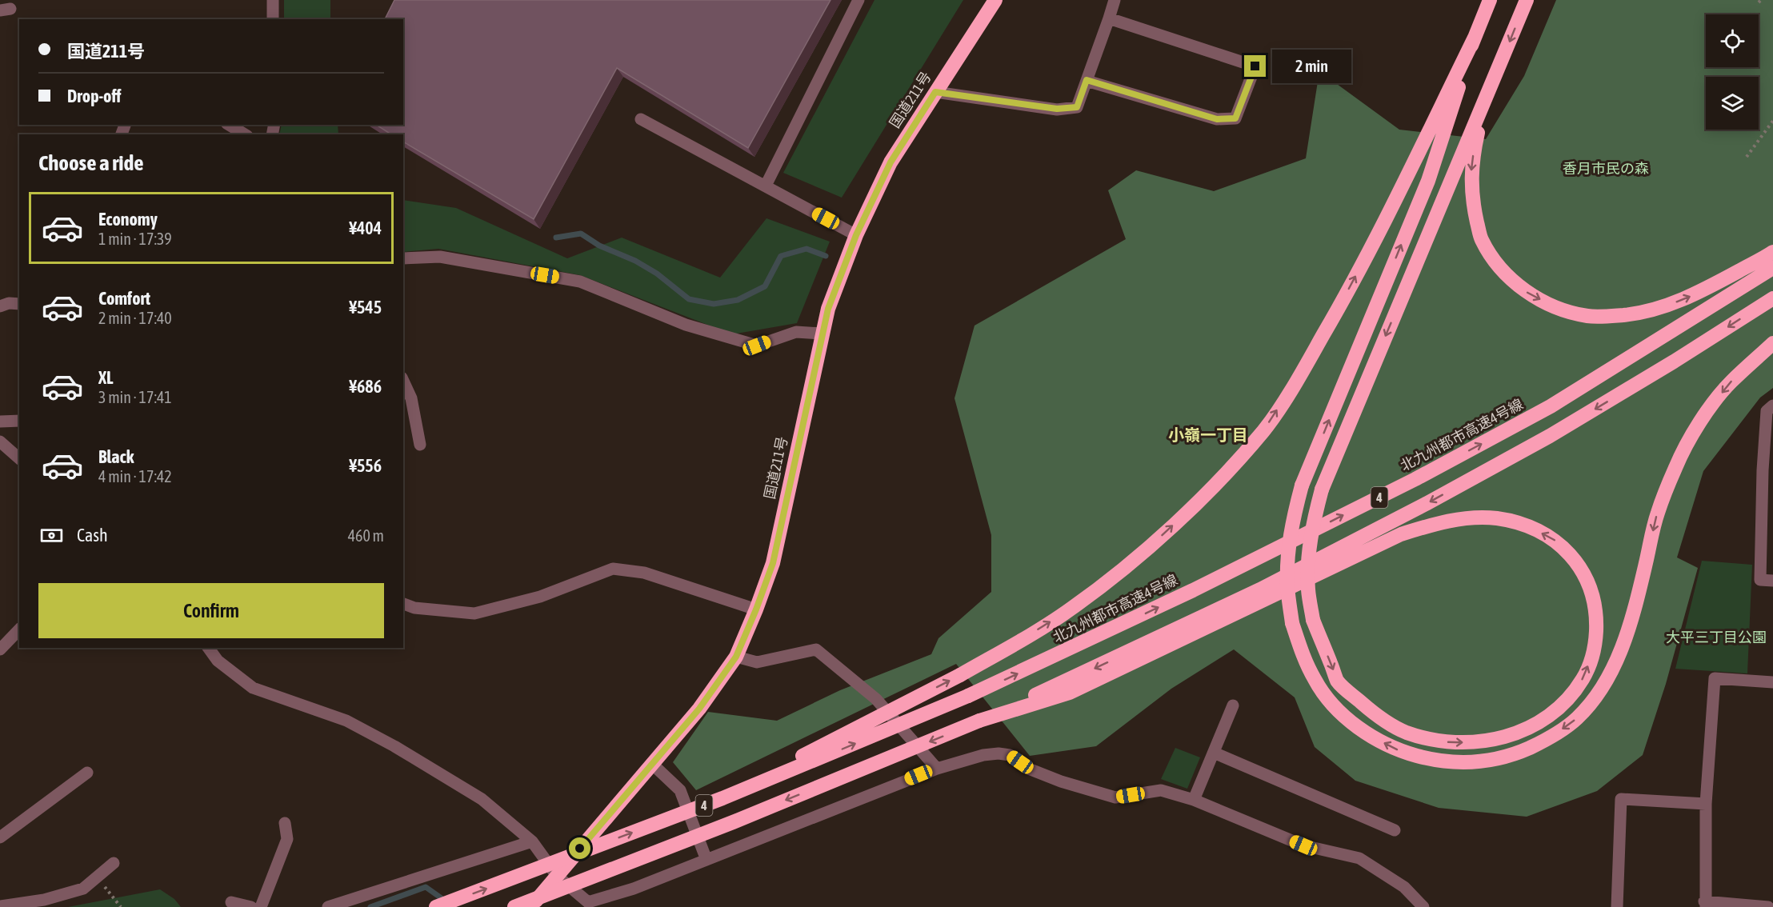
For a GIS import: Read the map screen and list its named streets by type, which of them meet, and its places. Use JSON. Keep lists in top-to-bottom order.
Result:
{
  "streets": {
    "highway": ["国道211号", "北九州都市高速4号線", "4"]
  },
  "districts": ["小嶺一丁目"],
  "parks": ["香月市民の森", "大平三丁目公園"],
  "page": {
    "banner": ["国道211号", "Drop-off"],
    "bubble": "2 min",
    "heading": "Choose a ride",
    "list": [
      {
        "name": "Economy",
        "note": "1 min · 17:39",
        "value": "¥404"
      },
      {
        "name": "Comfort",
        "note": "2 min · 17:40",
        "value": "¥545"
      },
      {
        "name": "XL",
        "note": "3 min · 17:41",
        "value": "¥686"
      },
      {
        "name": "Black",
        "note": "4 min · 17:42",
        "value": "¥556"
      }
    ],
    "pay": ["Cash", "460 m"],
    "buttons": "Confirm"
  }
}
